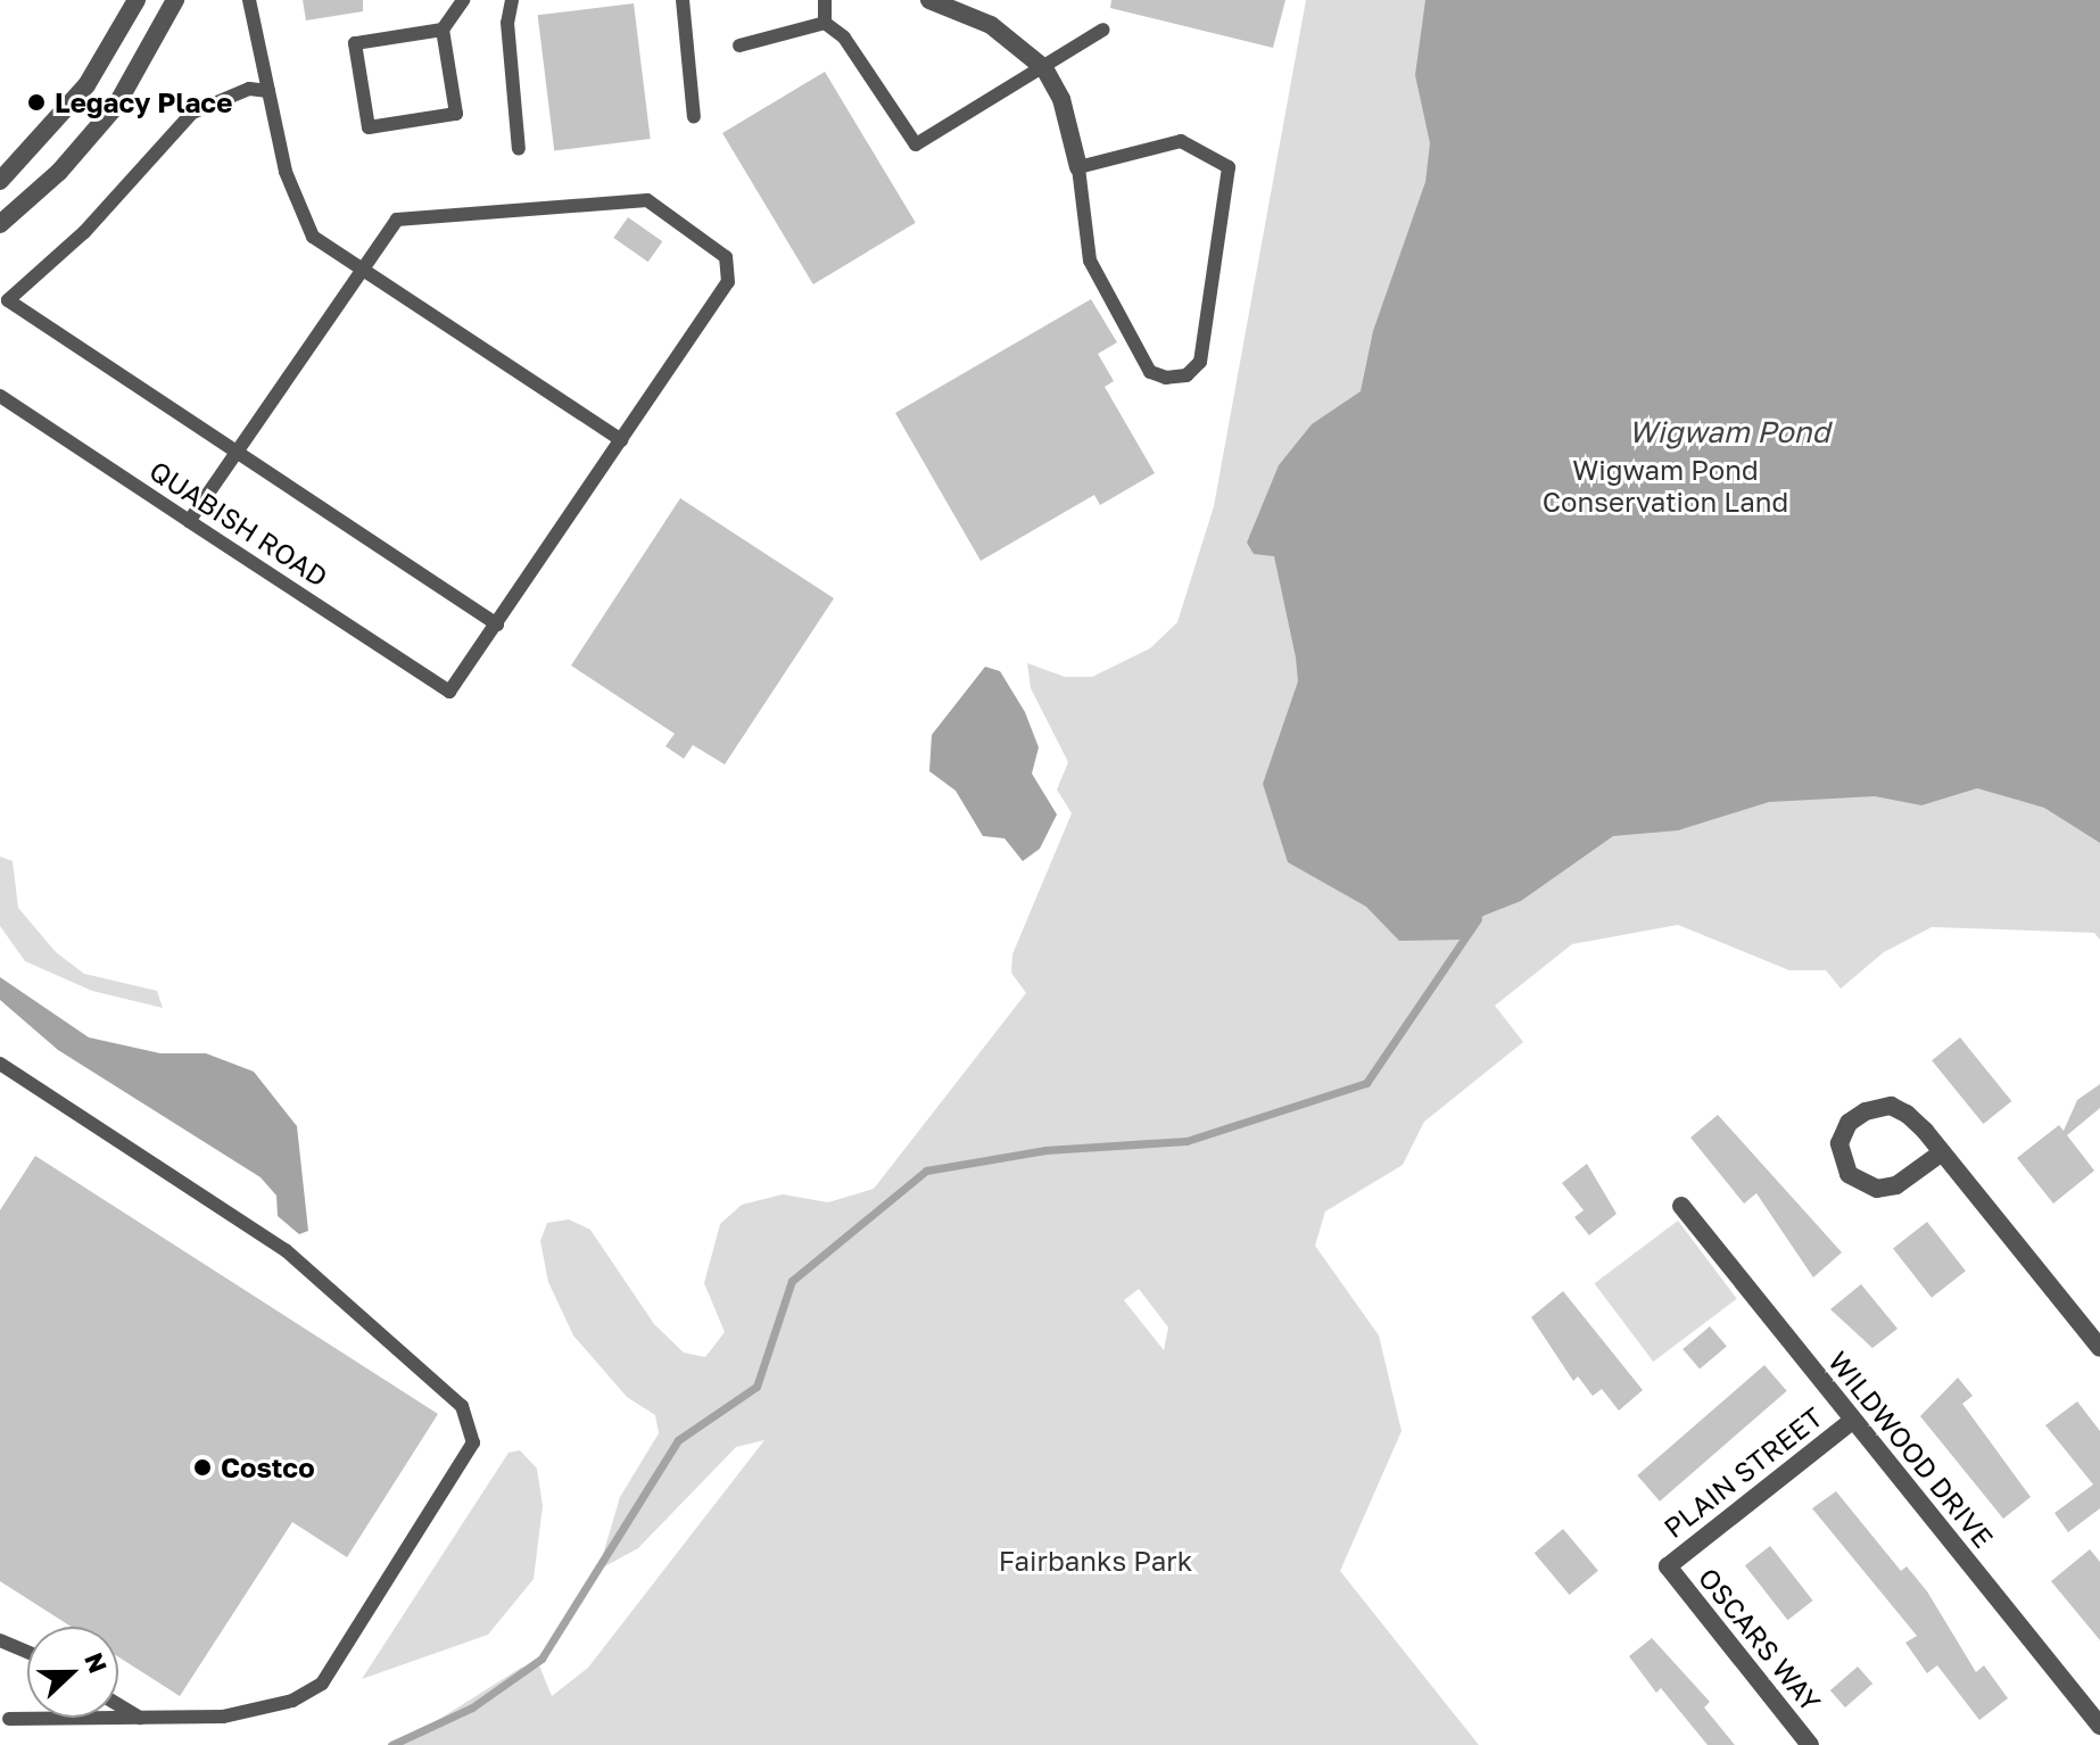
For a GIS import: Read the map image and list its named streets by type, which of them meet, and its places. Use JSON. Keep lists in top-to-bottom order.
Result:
{
  "streets": {
    "street": ["WILDWOOD DRIVE", "PLAIN STREET", "OSCARS WAY"],
    "lane": ["QUABISH ROAD"]
  },
  "crossings": [
    ["WILDWOOD DRIVE", "PLAIN STREET"],
    ["PLAIN STREET", "OSCARS WAY"]
  ],
  "water": ["Wigwam Pond"],
  "parks": ["Wigwam Pond Conservation Land", "Fairbanks Park"],
  "places": ["Legacy Place", "Costco"],
  "north": "right"
}
